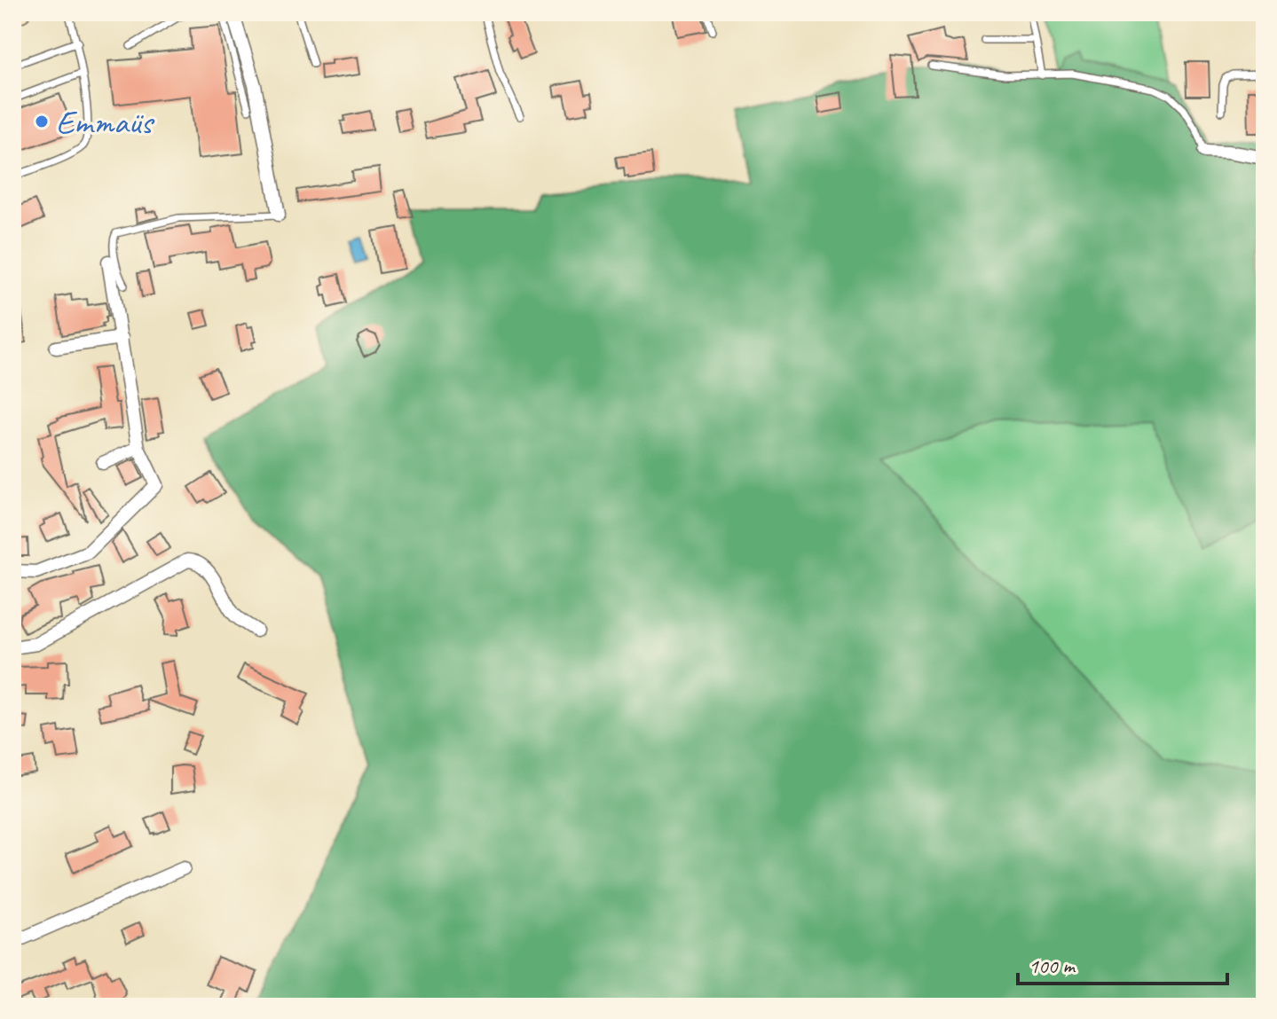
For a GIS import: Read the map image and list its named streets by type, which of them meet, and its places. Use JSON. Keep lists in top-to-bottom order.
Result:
{
  "places": ["Emmaüs"],
  "scale_bar": "100 m"
}
